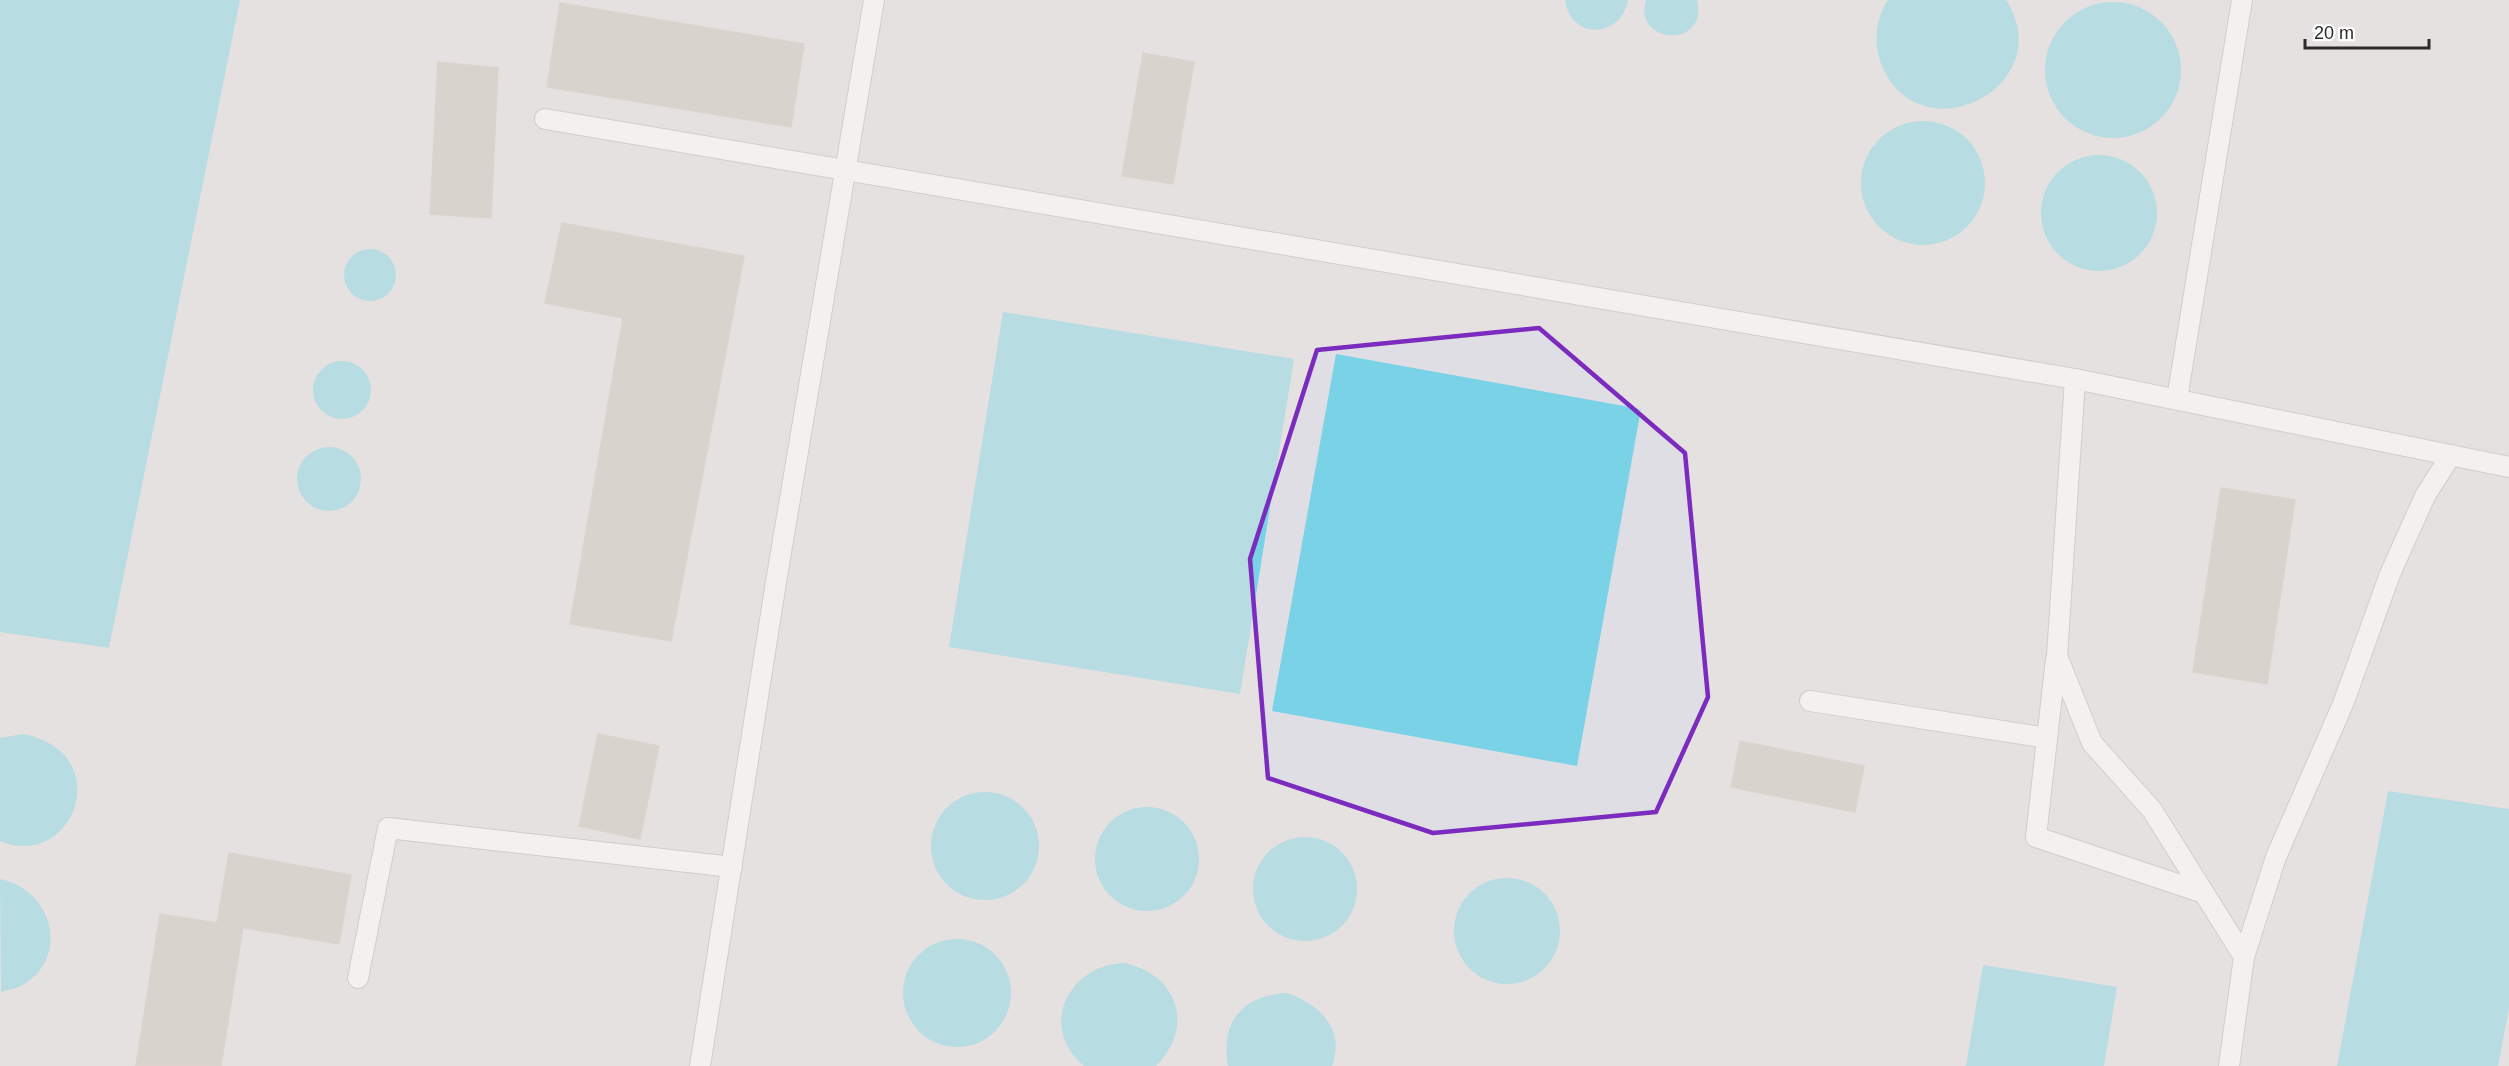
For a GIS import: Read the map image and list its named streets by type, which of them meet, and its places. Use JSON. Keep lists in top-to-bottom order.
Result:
{
  "scale_bar": "20 m"
}
